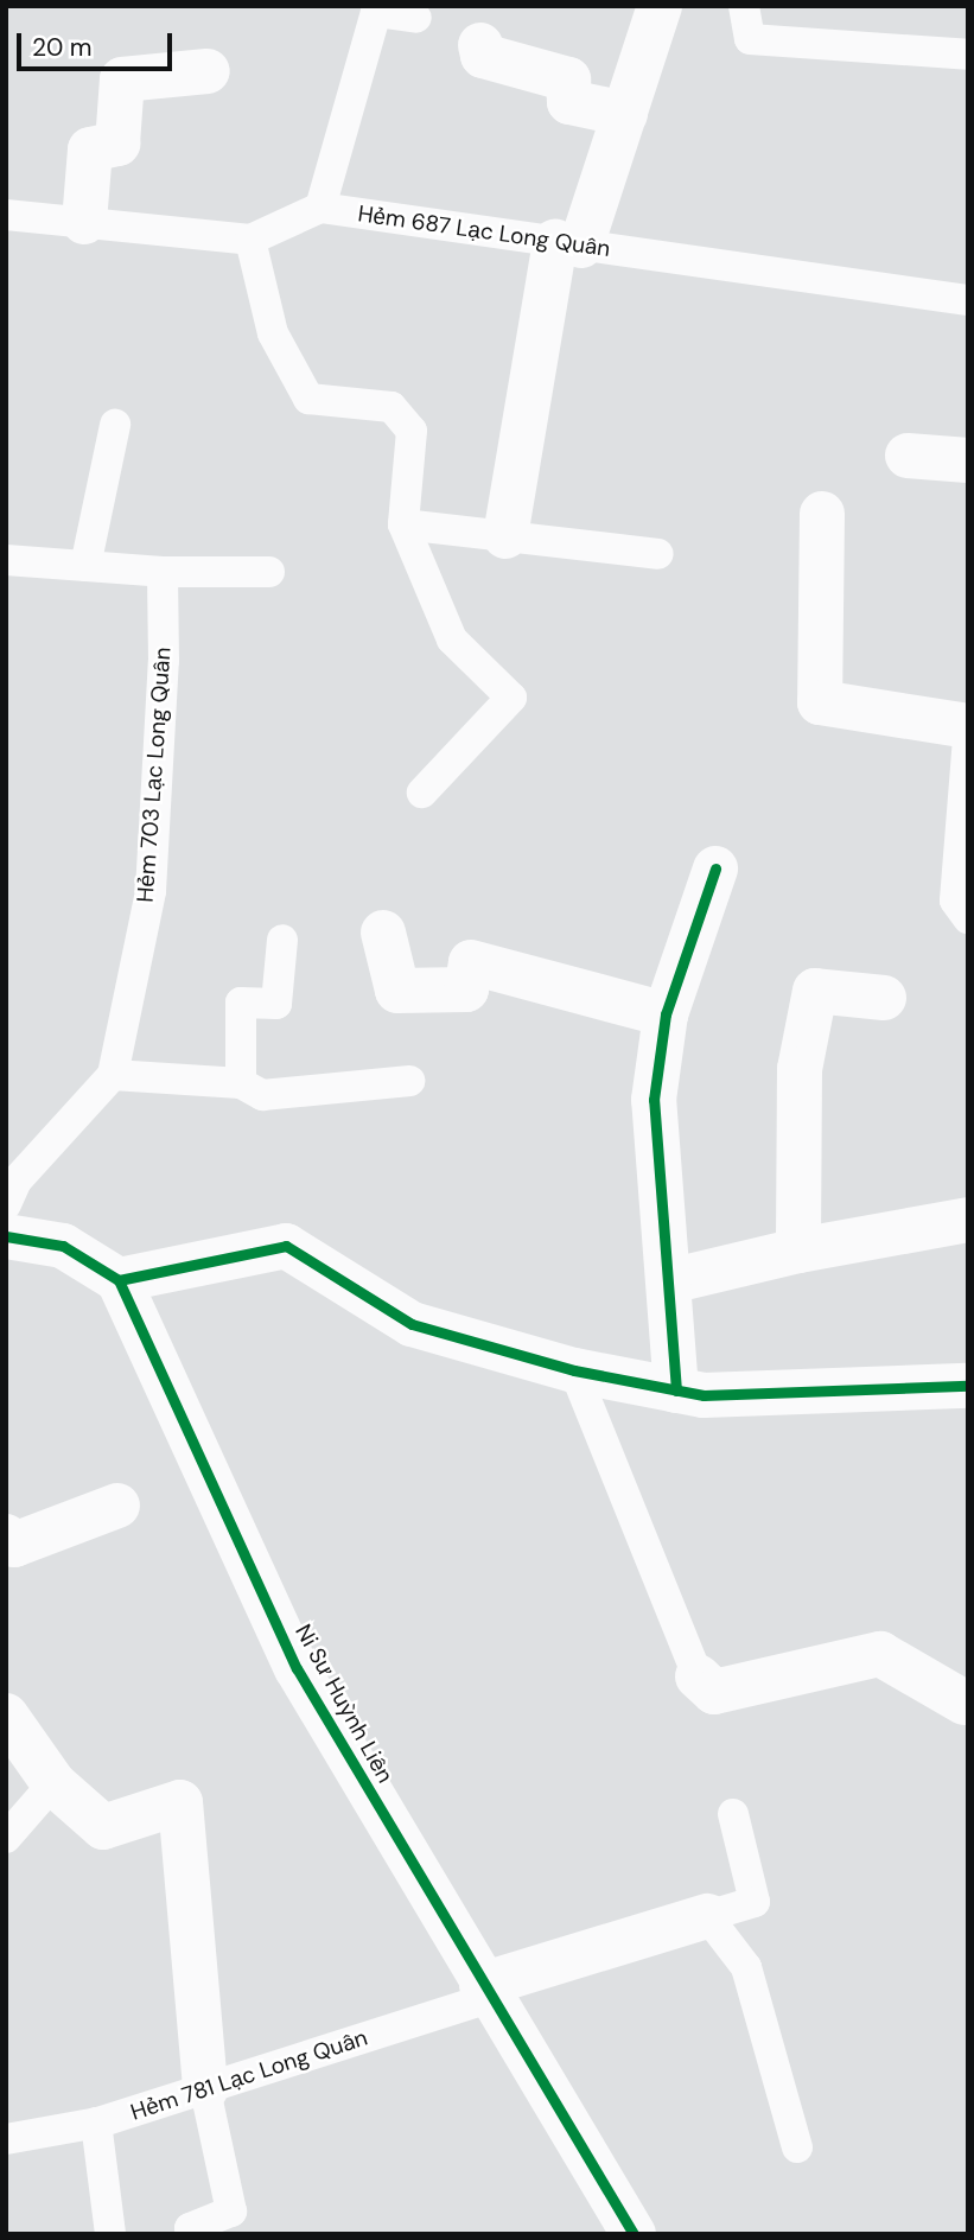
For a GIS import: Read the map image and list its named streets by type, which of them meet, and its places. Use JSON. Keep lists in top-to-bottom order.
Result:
{
  "streets": {
    "street": ["Ni Sư Huỳnh Liên"],
    "lane": ["Hẻm 687 Lạc Long Quân", "Hẻm 703 Lạc Long Quân", "Hẻm 781 Lạc Long Quân"]
  },
  "crossings": [
    ["Ni Sư Huỳnh Liên", "Hẻm 781 Lạc Long Quân"]
  ],
  "scale_bar": "20 m"
}
